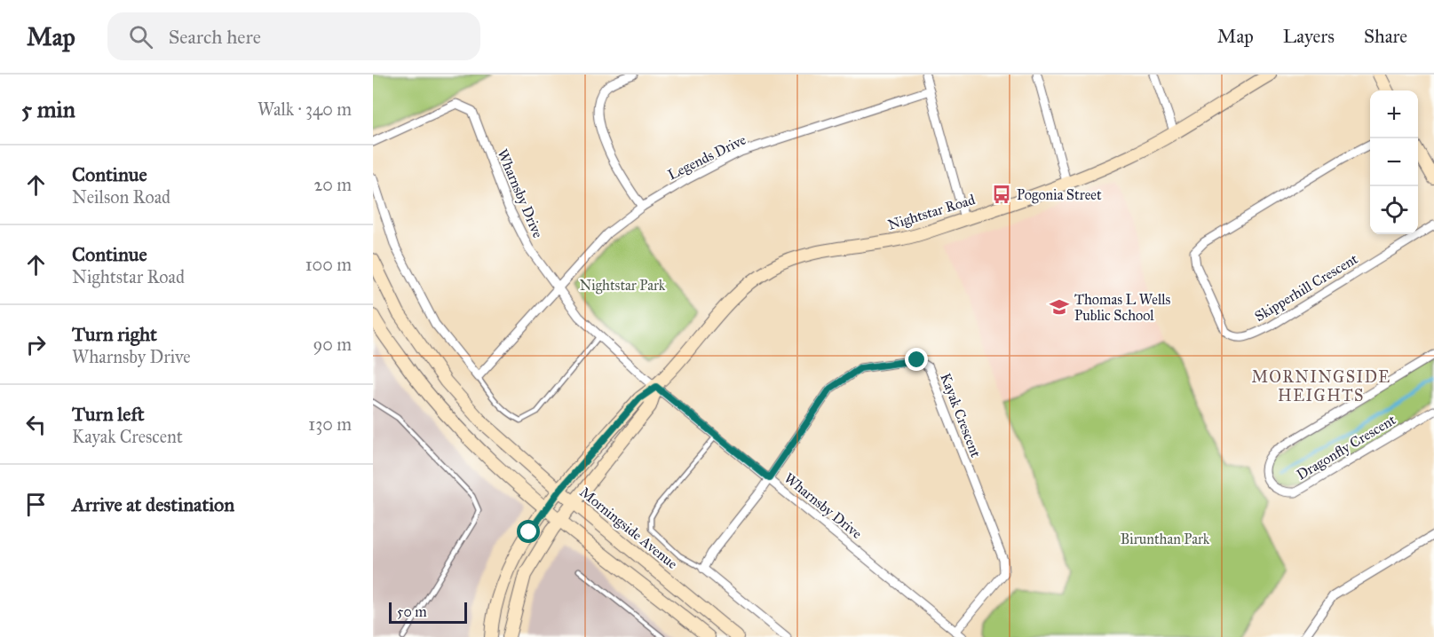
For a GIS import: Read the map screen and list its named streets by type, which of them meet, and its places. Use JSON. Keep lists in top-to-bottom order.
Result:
{
  "streets": {
    "street": [
      "Legends Drive",
      "Wharnsby Drive",
      "Nightstar Road",
      "Skipperhill Crescent",
      "Kayak Crescent",
      "Dragonfly Crescent",
      "Morningside Avenue"
    ]
  },
  "crossings": [
    ["Legends Drive", "Wharnsby Drive"],
    ["Wharnsby Drive", "Nightstar Road"],
    ["Wharnsby Drive", "Kayak Crescent"],
    ["Nightstar Road", "Morningside Avenue"]
  ],
  "districts": ["MORNINGSIDE HEIGHTS"],
  "parks": ["Nightstar Park", "Birunthan Park"],
  "places": {
    "bus stop": ["Pogonia Street"],
    "school or university": ["Thomas L Wells Public School"]
  },
  "scale_bar": "50 m",
  "page": {
    "header": "Map",
    "search": "Search here",
    "nav": ["Map", "Layers", "Share"],
    "heading": ["5 min", "Walk · 340 m"],
    "map_buttons": ["+", "−"],
    "list": [
      ["Continue", "Neilson Road", "20 m"],
      ["Continue", "Nightstar Road", "100 m"],
      ["Turn right", "Wharnsby Drive", "90 m"],
      ["Turn left", "Kayak Crescent", "130 m"],
      "Arrive at destination"
    ],
    "scale": "50 m"
  }
}
